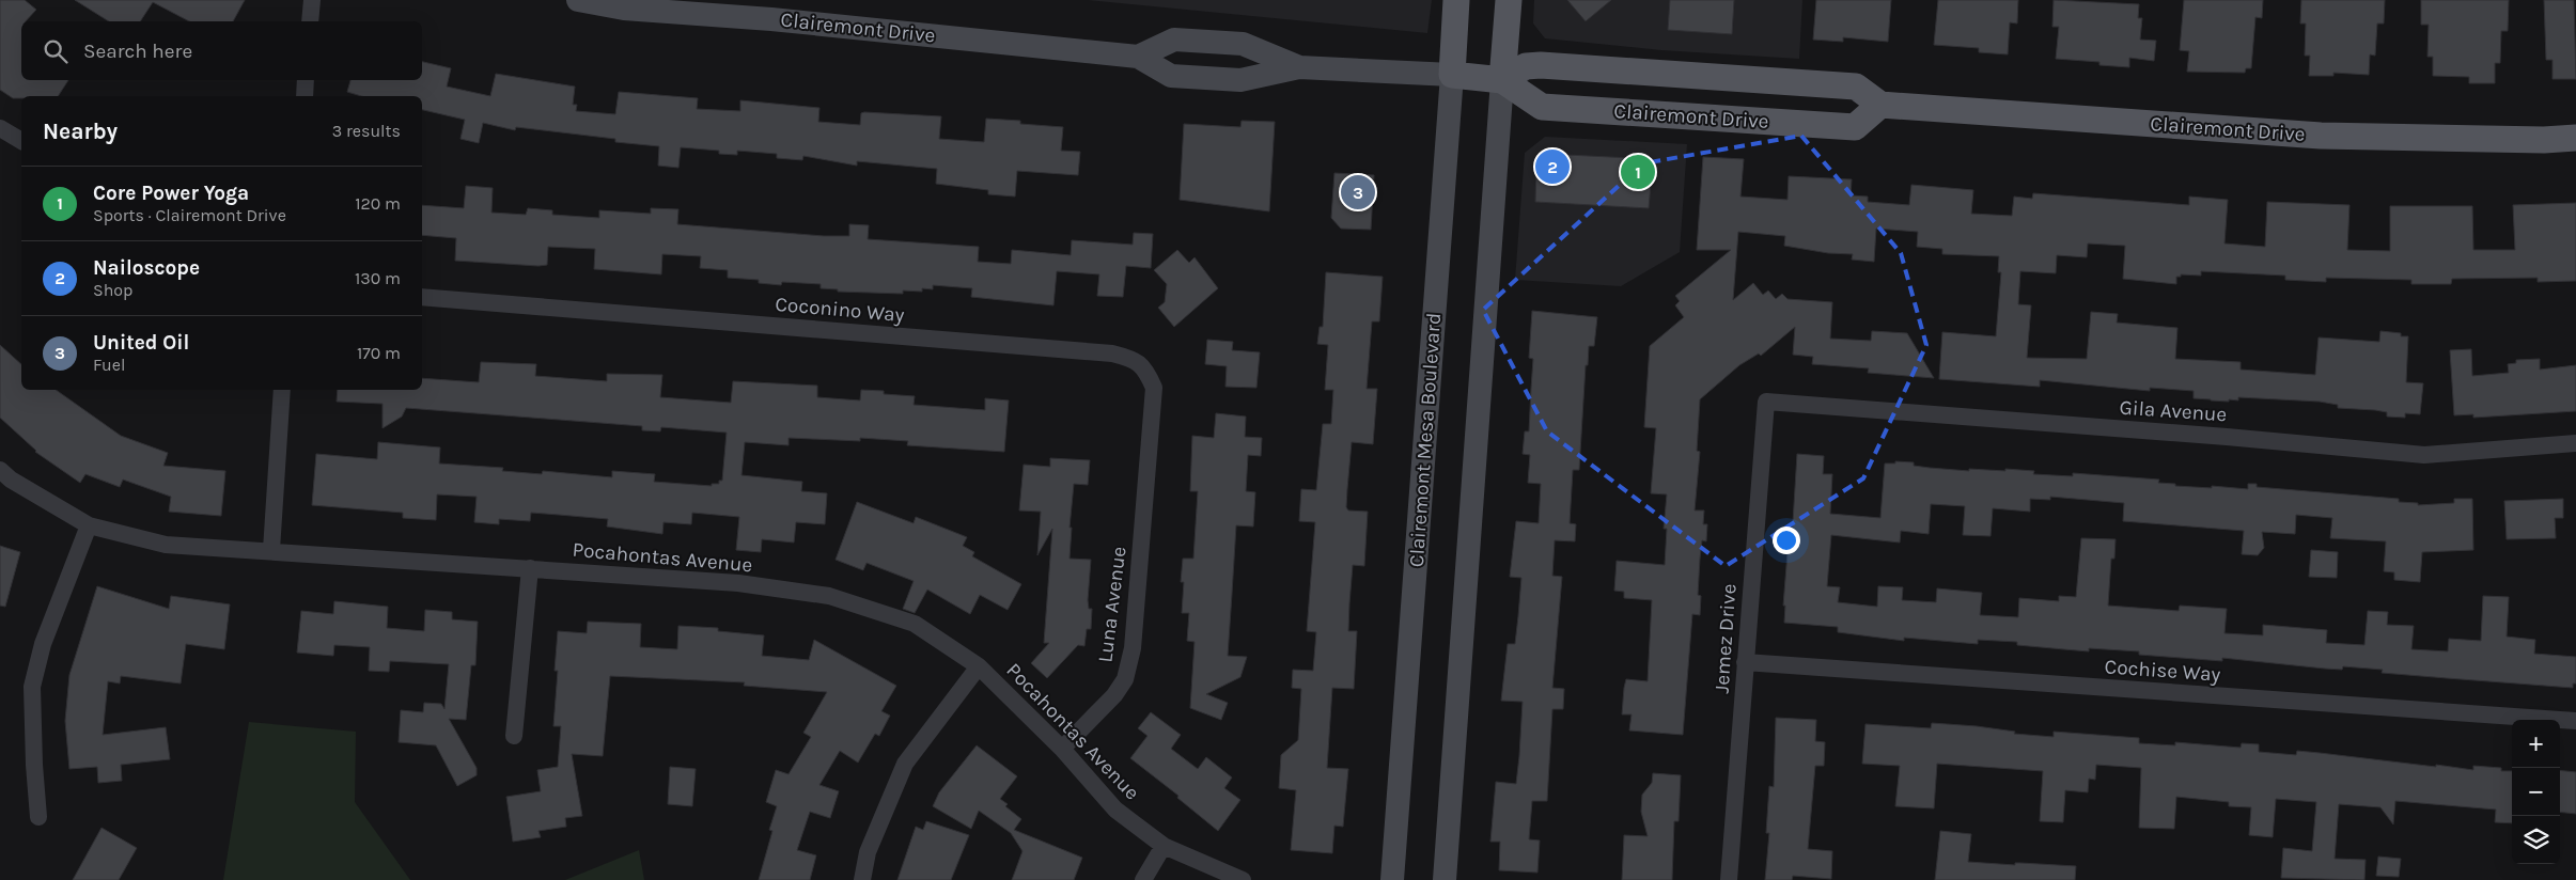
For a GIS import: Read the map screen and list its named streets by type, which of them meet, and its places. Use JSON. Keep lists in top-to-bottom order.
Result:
{
  "streets": {
    "main road": ["Clairemont Drive", "Clairemont Mesa Boulevard"],
    "street": [
      "Coconino Way",
      "Gila Avenue",
      "Pocahontas Avenue",
      "Luna Avenue",
      "Jemez Drive",
      "Cochise Way"
    ]
  },
  "crossings": [
    ["Clairemont Drive", "Clairemont Mesa Boulevard"],
    ["Coconino Way", "Luna Avenue"],
    ["Gila Avenue", "Jemez Drive"],
    ["Pocahontas Avenue", "Luna Avenue"],
    ["Jemez Drive", "Cochise Way"]
  ],
  "page": {
    "search": "Search here",
    "heading": ["Nearby", "3 results"],
    "pins": ["2", "1", "3"],
    "list": [
      {
        "mark": "1",
        "name": "Core Power Yoga",
        "note": "Sports · Clairemont Drive",
        "value": "120 m"
      },
      {
        "mark": "2",
        "name": "Nailoscope",
        "note": "Shop",
        "value": "130 m"
      },
      {
        "mark": "3",
        "name": "United Oil",
        "note": "Fuel",
        "value": "170 m"
      }
    ],
    "map_buttons": ["+", "−"]
  }
}
